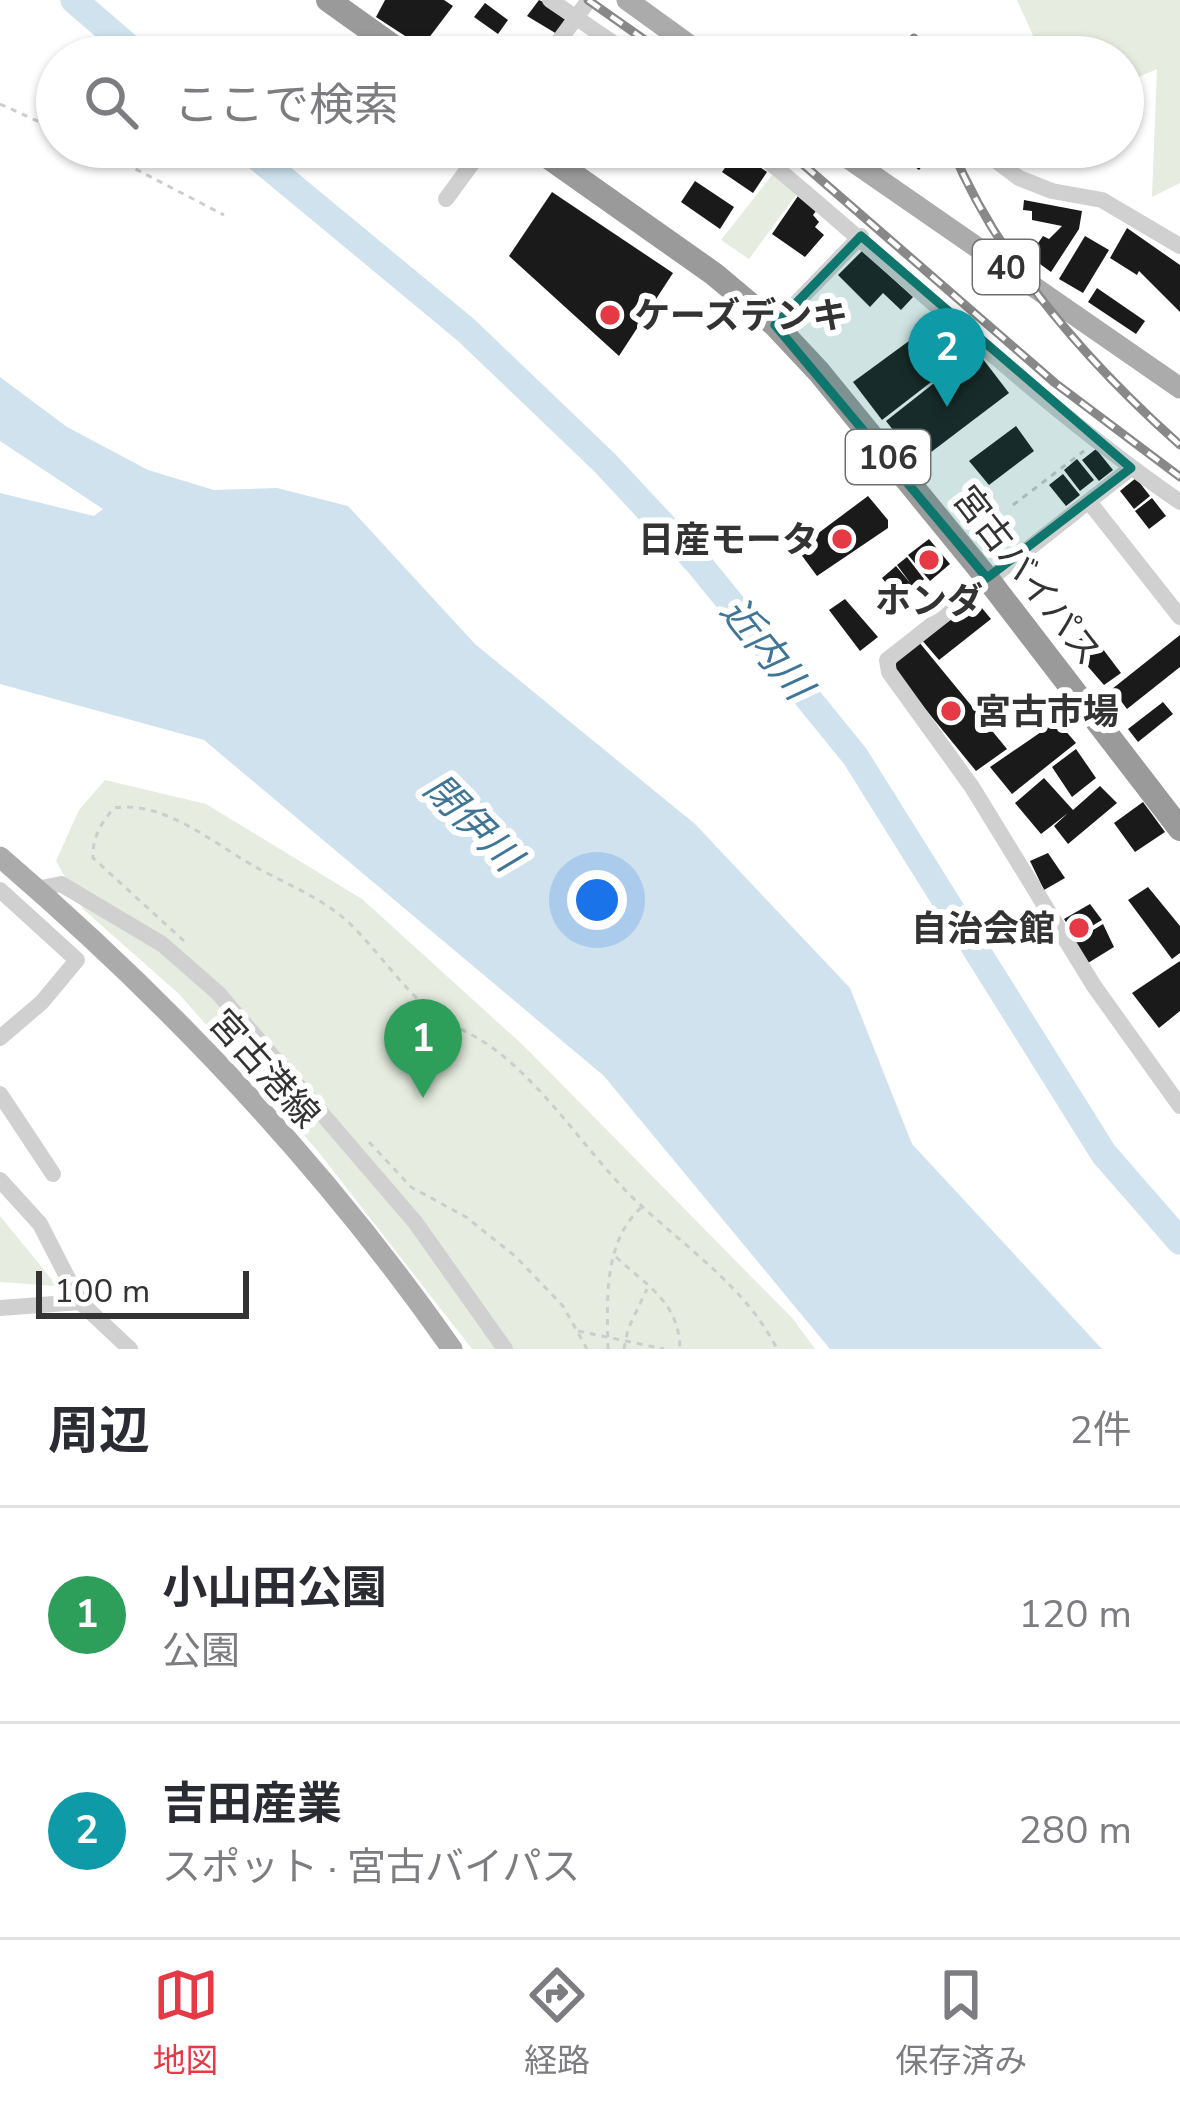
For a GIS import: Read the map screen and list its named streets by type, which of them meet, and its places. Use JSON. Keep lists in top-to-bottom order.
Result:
{
  "streets": {
    "highway": ["106", "宮古バイパス"],
    "main road": ["40", "宮古港線"]
  },
  "water": ["近内川", "閉伊川"],
  "places": [
    "ケーズデンキ",
    "日産モータ",
    "ホンダ",
    "宮古市場",
    "自治会館"
  ],
  "scale_bar": "100 m",
  "page": {
    "search": "ここで検索",
    "pins": ["2", "1"],
    "scale": "100 m",
    "heading": ["周辺", "2件"],
    "list": [
      {
        "mark": "1",
        "name": "小山田公園",
        "note": "公園",
        "value": "120 m"
      },
      {
        "mark": "2",
        "name": "吉田産業",
        "note": "スポット · 宮古バイパス",
        "value": "280 m"
      }
    ],
    "nav": ["地図", "経路", "保存済み"]
  }
}
